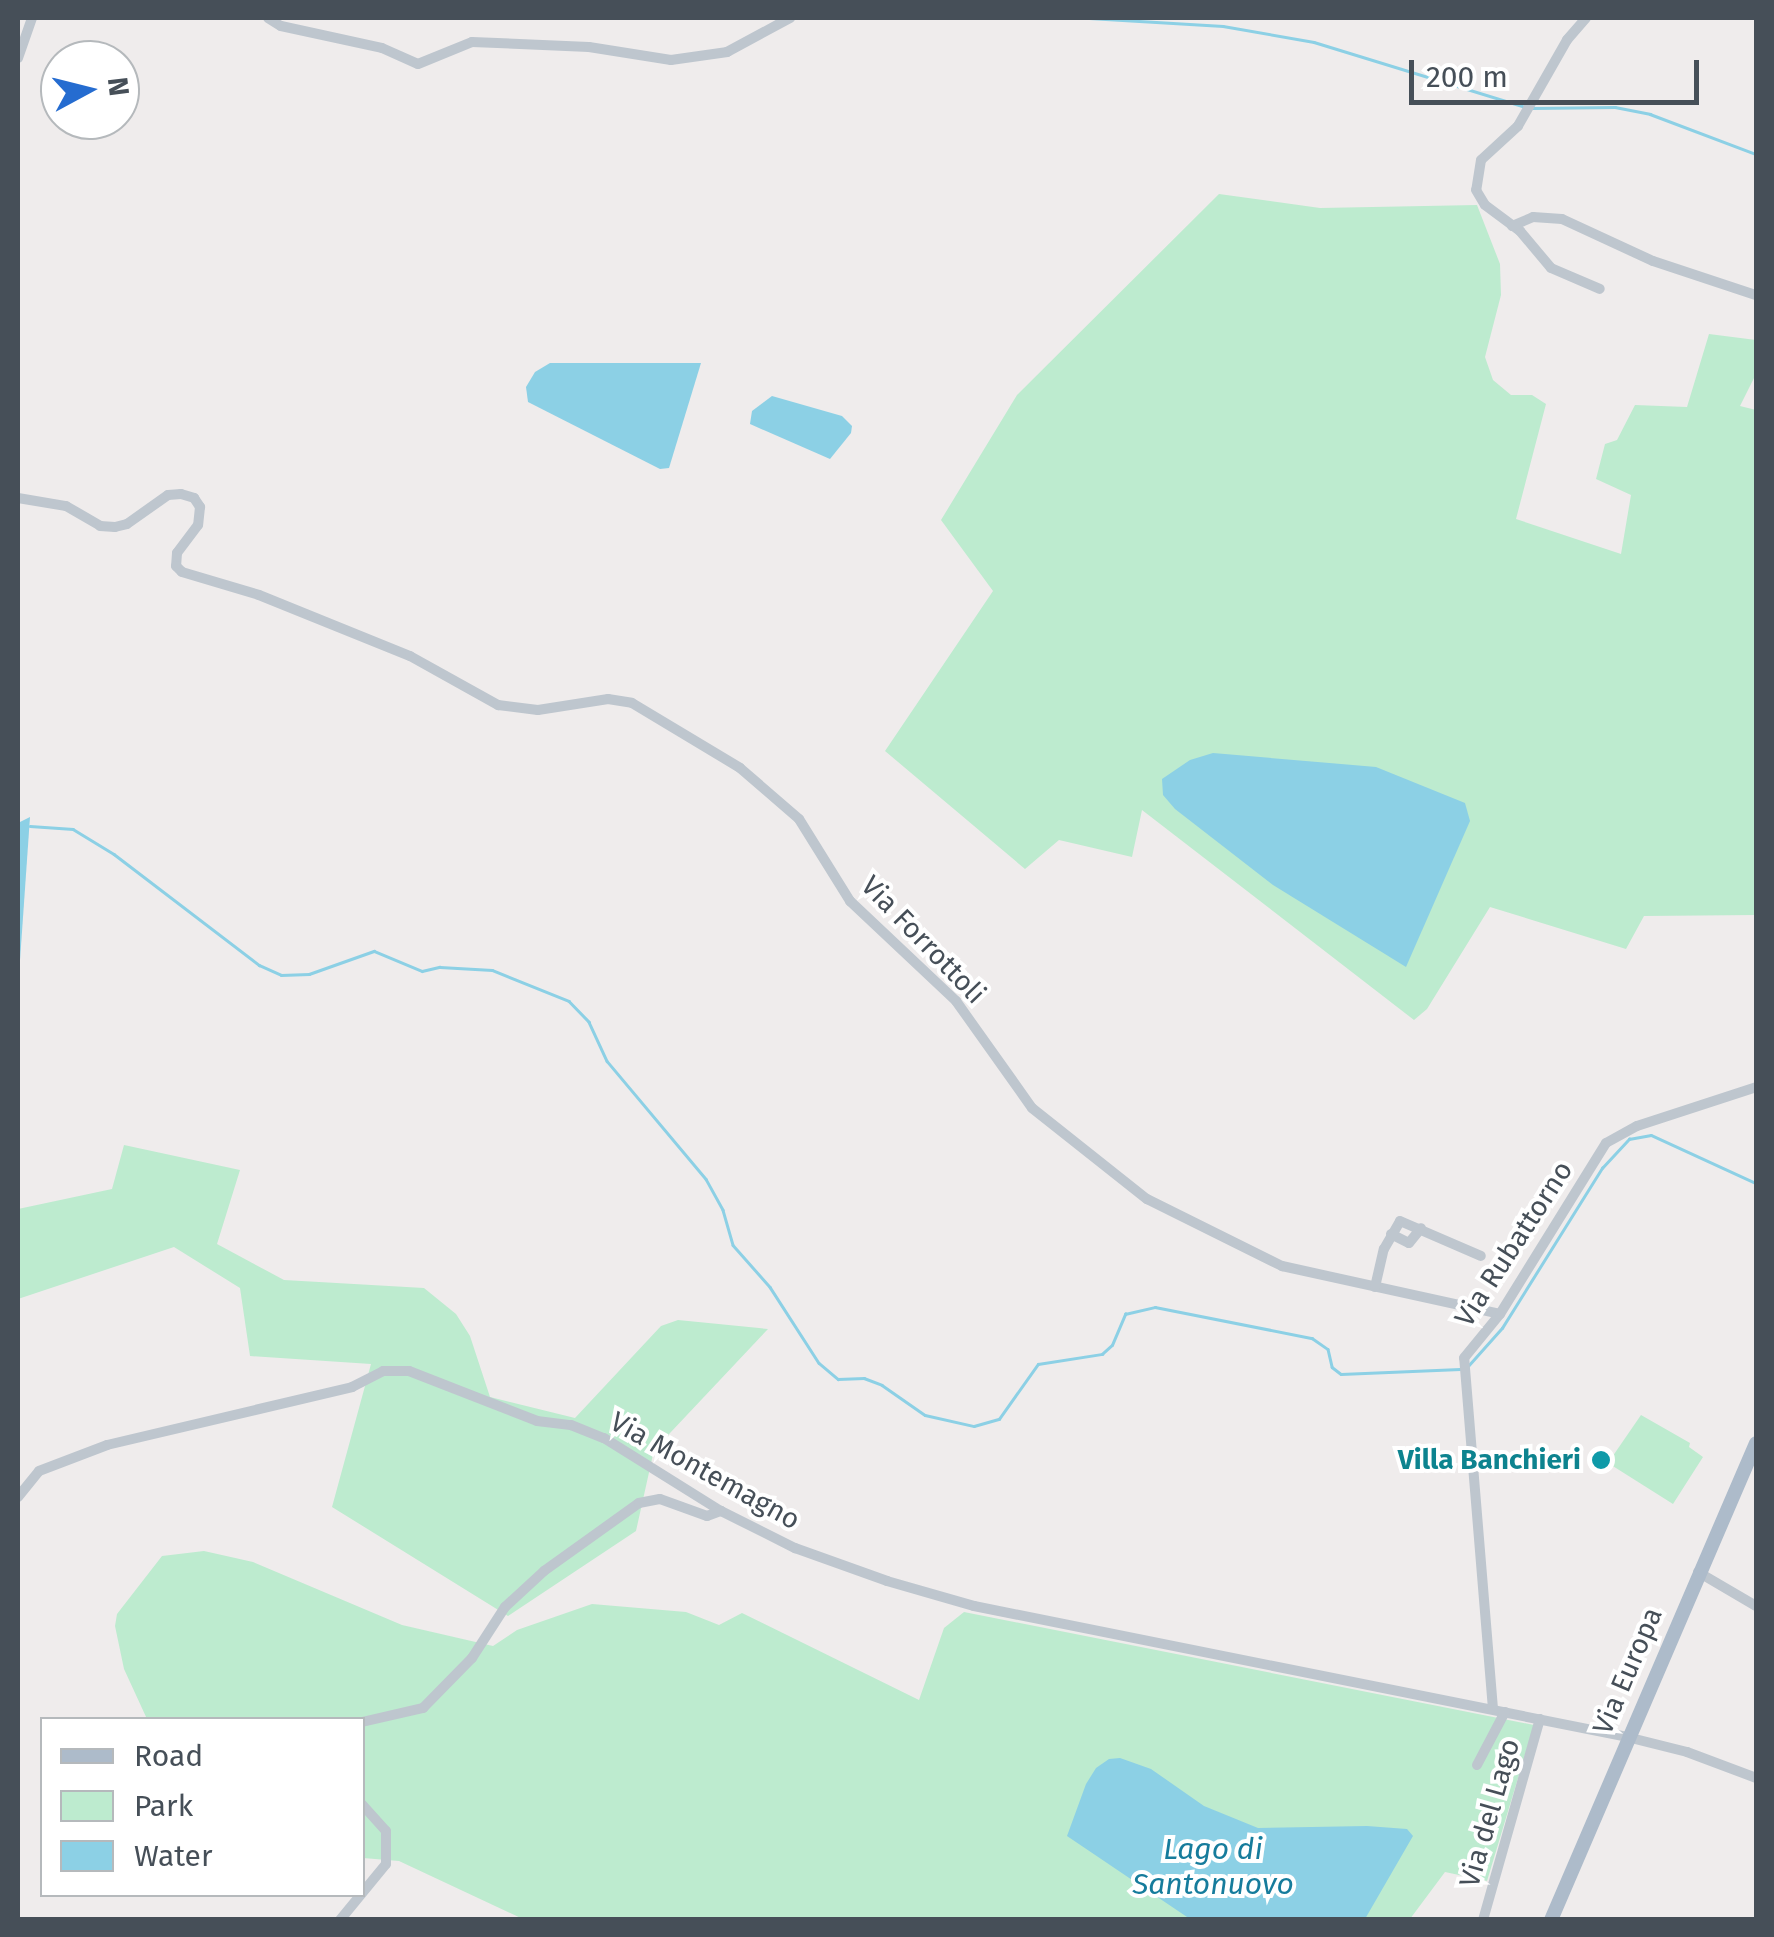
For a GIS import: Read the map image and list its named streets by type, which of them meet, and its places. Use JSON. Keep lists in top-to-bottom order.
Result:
{
  "streets": {
    "main road": ["Via Europa"],
    "street": [
      "Via Forrottoli",
      "Via Rubattorno",
      "Via Montemagno",
      "Via del Lago"
    ]
  },
  "crossings": [
    ["Via Forrottoli", "Via Rubattorno"],
    ["Via Rubattorno", "Via Montemagno"],
    ["Via Montemagno", "Via Europa"],
    ["Via Montemagno", "Via del Lago"]
  ],
  "water": ["Lago di Santonuovo"],
  "places": ["Villa Banchieri"],
  "legend": ["Road", "Park", "Water"],
  "scale_bar": "200 m",
  "north": "right"
}
